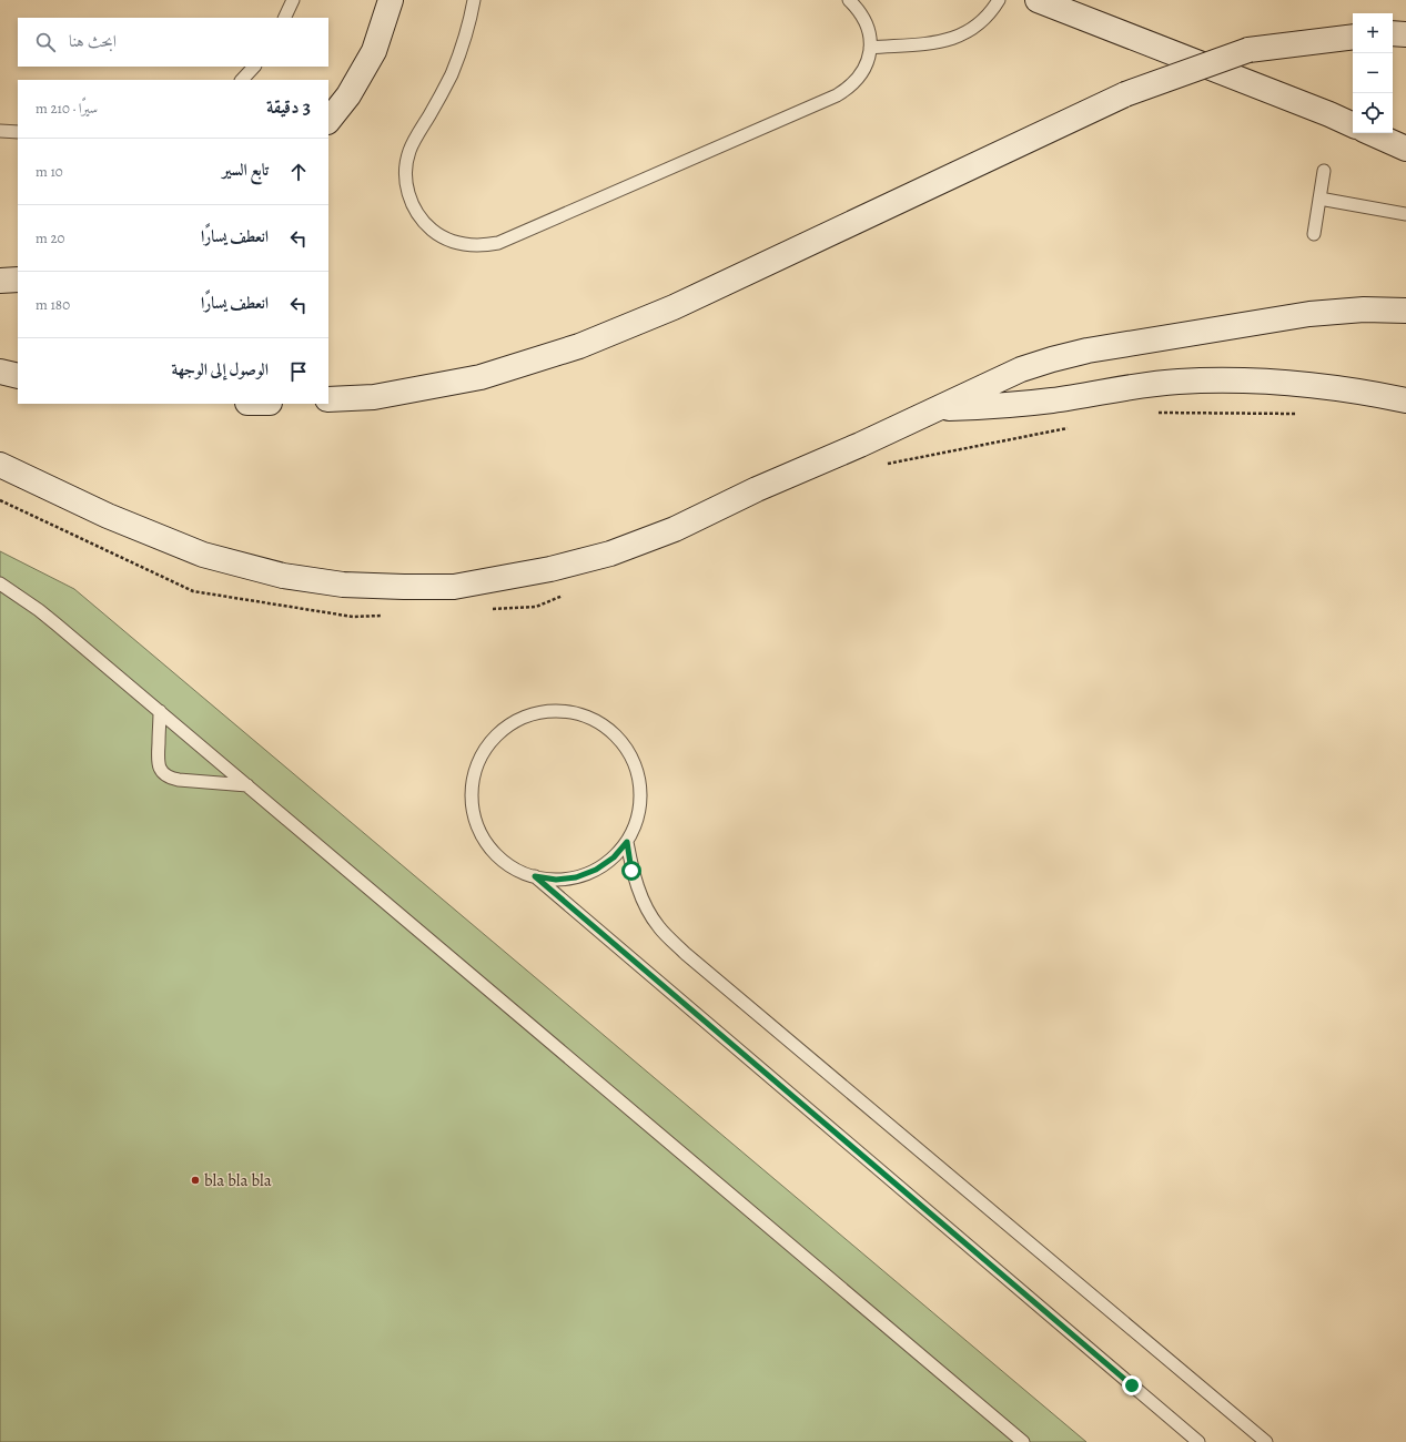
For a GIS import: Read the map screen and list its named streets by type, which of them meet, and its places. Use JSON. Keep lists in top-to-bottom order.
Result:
{
  "places": ["bla bla bla"],
  "page": {
    "map_buttons": ["+", "−"],
    "search": "ابحث هنا",
    "heading": ["3 دقيقة", "سيرًا · 210 m"],
    "list": [
      ["تابع السير", "10 m"],
      ["انعطف يسارًا", "20 m"],
      ["انعطف يسارًا", "180 m"],
      "الوصول إلى الوجهة"
    ]
  }
}
